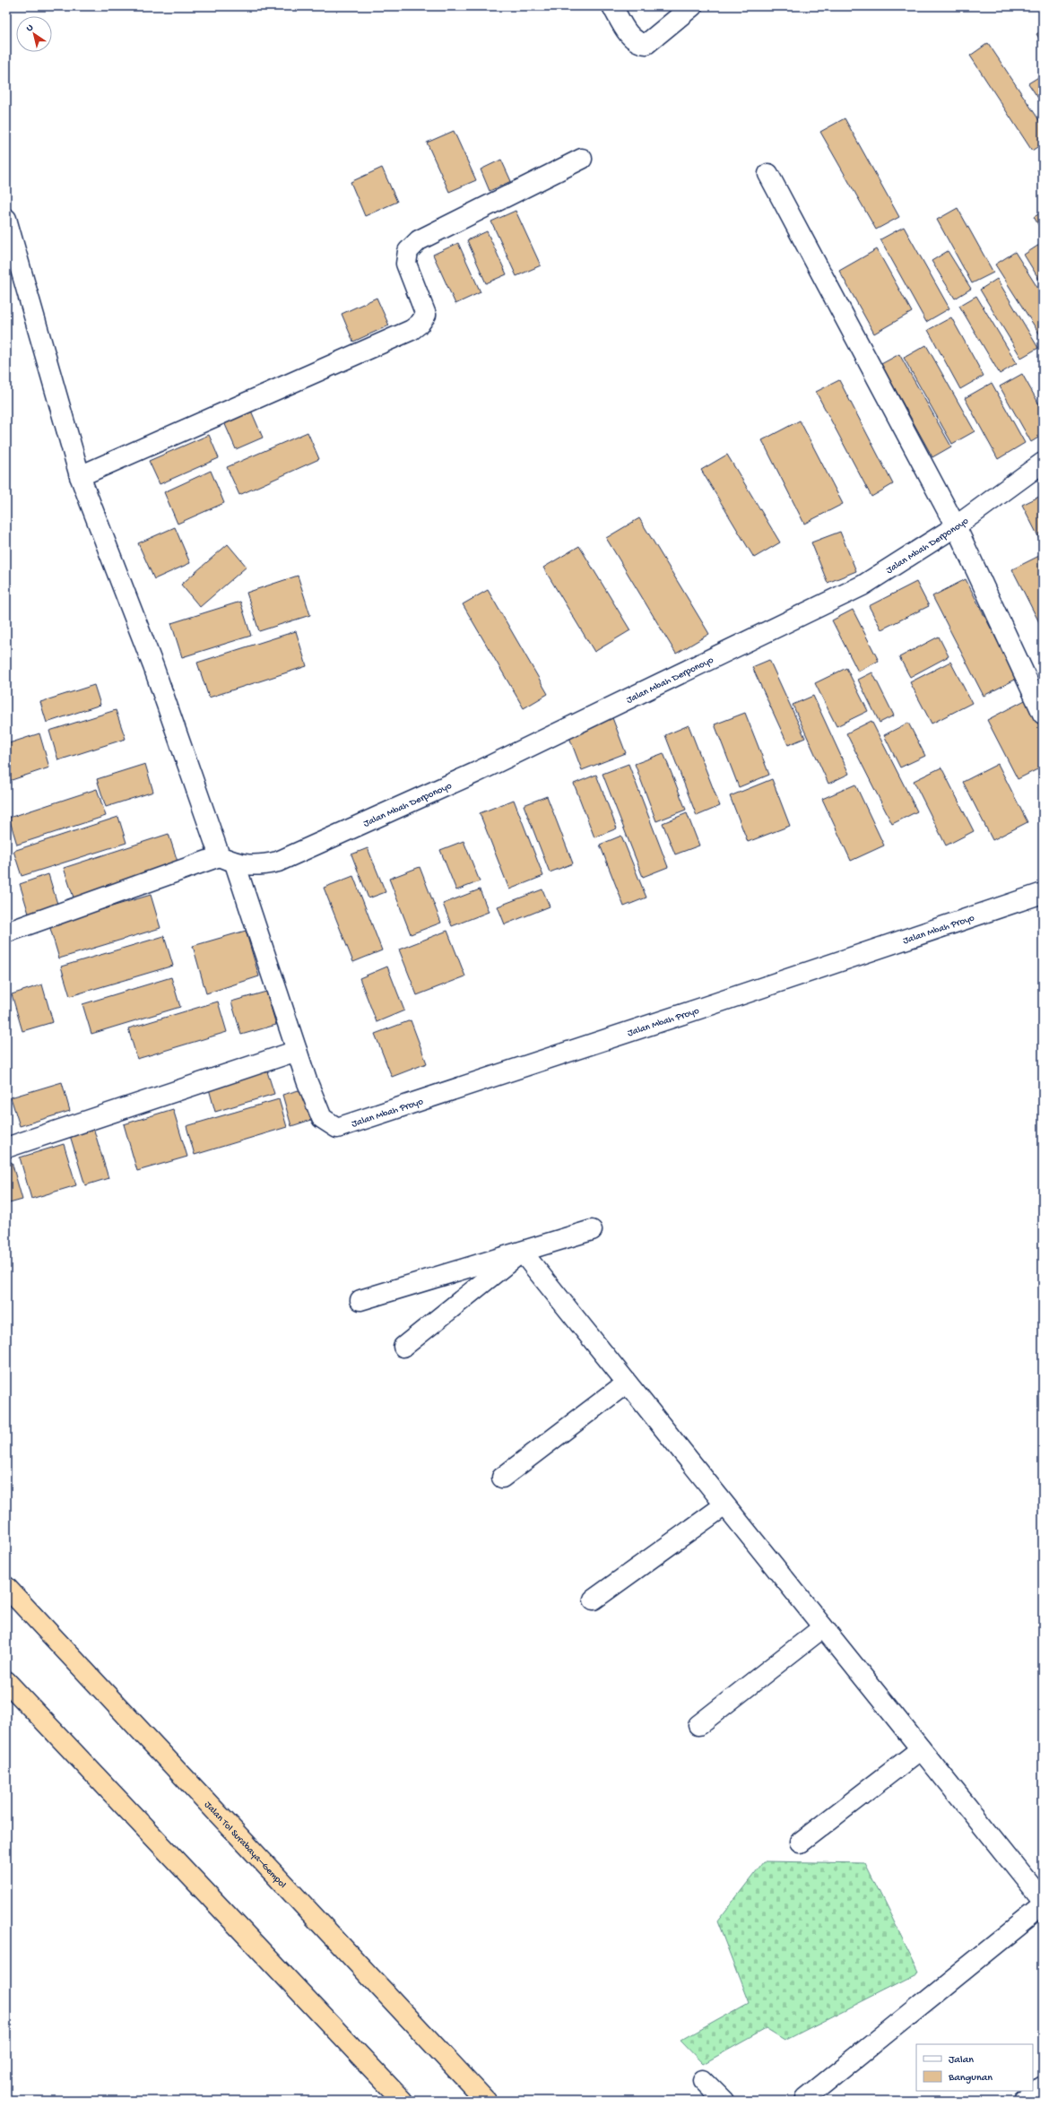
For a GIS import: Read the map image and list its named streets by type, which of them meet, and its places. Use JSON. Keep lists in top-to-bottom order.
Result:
{
  "streets": {
    "highway": ["Jalan Tol Surabaya–Gempol"],
    "street": ["Jalan Mbah Derponoyo", "Jalan Mbah Proyo"]
  },
  "legend": ["Jalan", "Bangunan"],
  "north": "top left"
}
